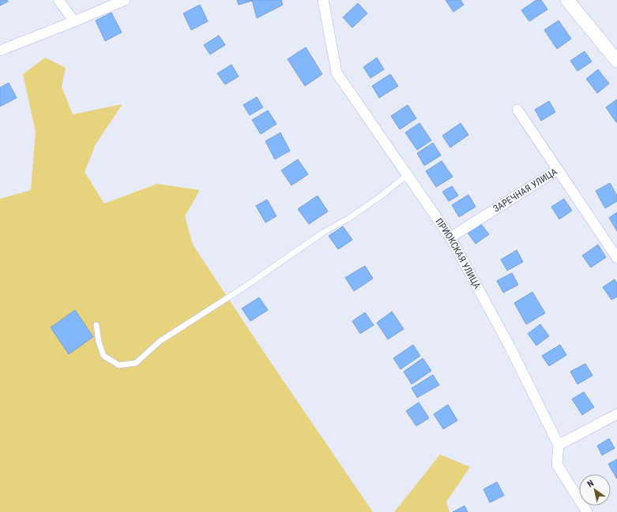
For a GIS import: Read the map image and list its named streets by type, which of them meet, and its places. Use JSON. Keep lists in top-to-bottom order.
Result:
{
  "streets": {
    "street": ["ЗАРЕЧНАЯ УЛИЦА", "ПРИОКСКАЯ УЛИЦА"]
  },
  "crossings": [
    ["ЗАРЕЧНАЯ УЛИЦА", "ПРИОКСКАЯ УЛИЦА"]
  ],
  "north": "top left"
}
